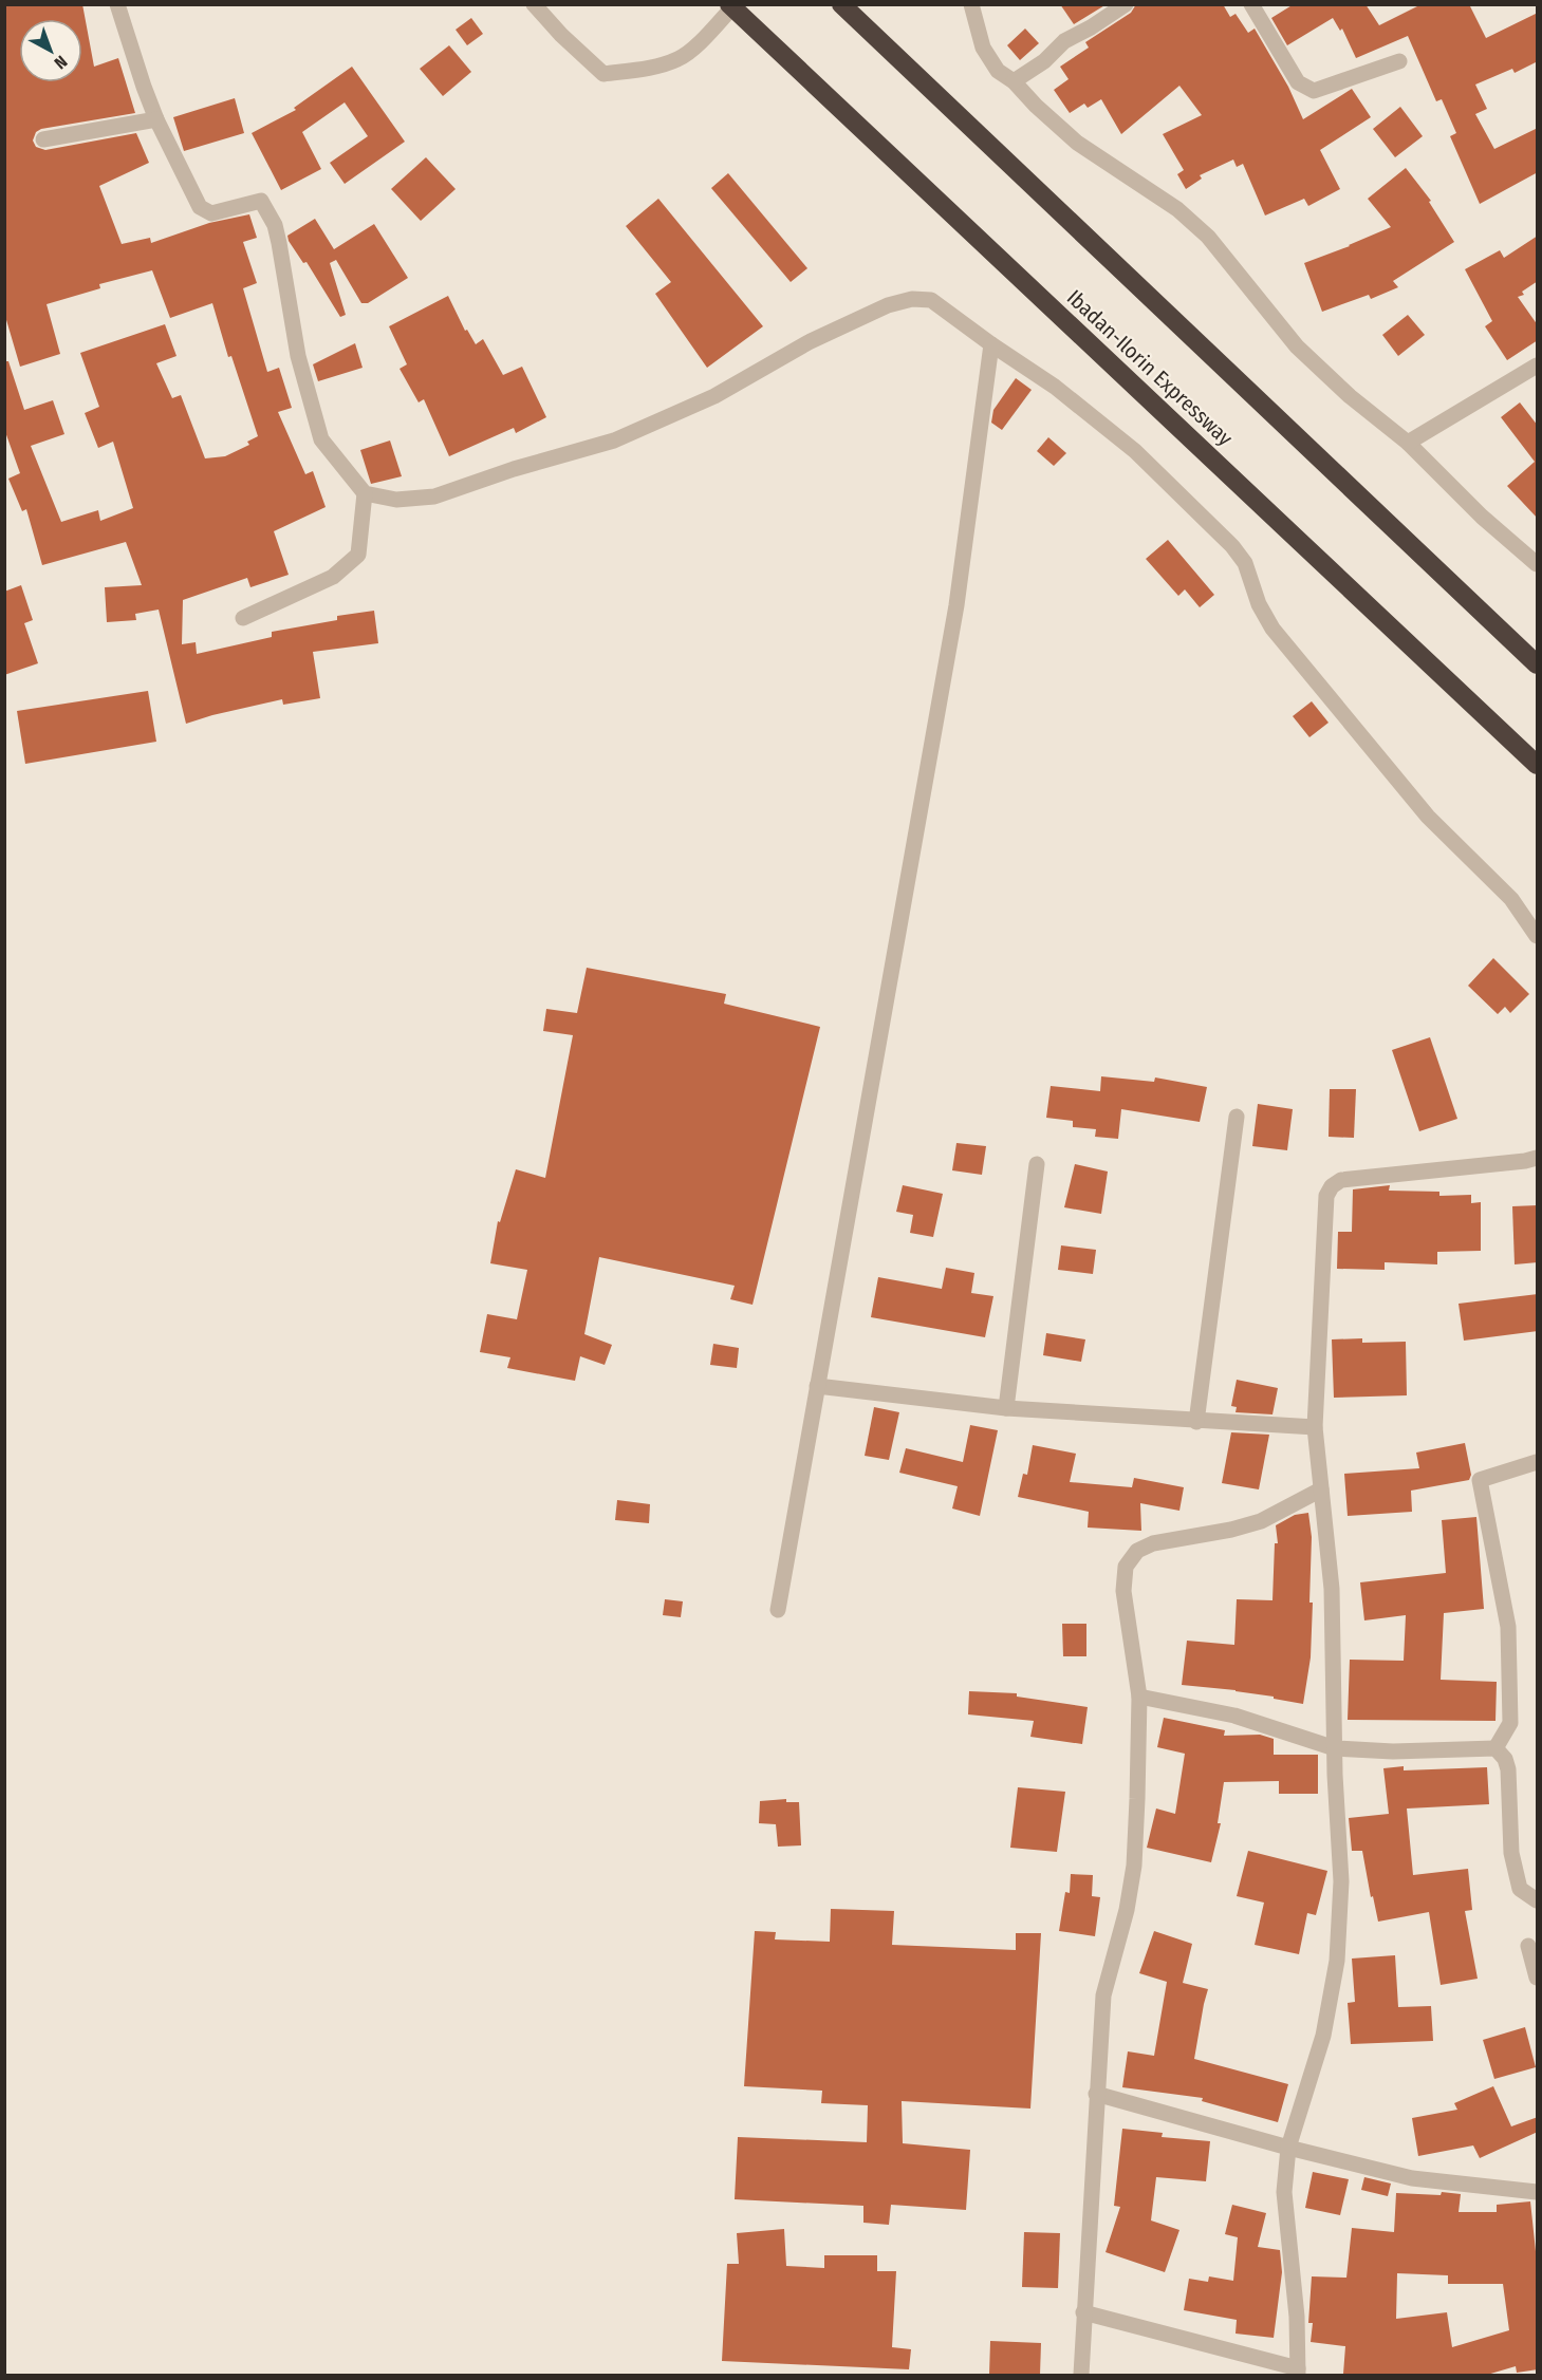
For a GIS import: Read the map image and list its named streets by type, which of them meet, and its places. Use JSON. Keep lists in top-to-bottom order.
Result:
{
  "streets": {
    "highway": ["Ibadan-Ilorin Expressway"]
  },
  "north": "bottom right"
}
